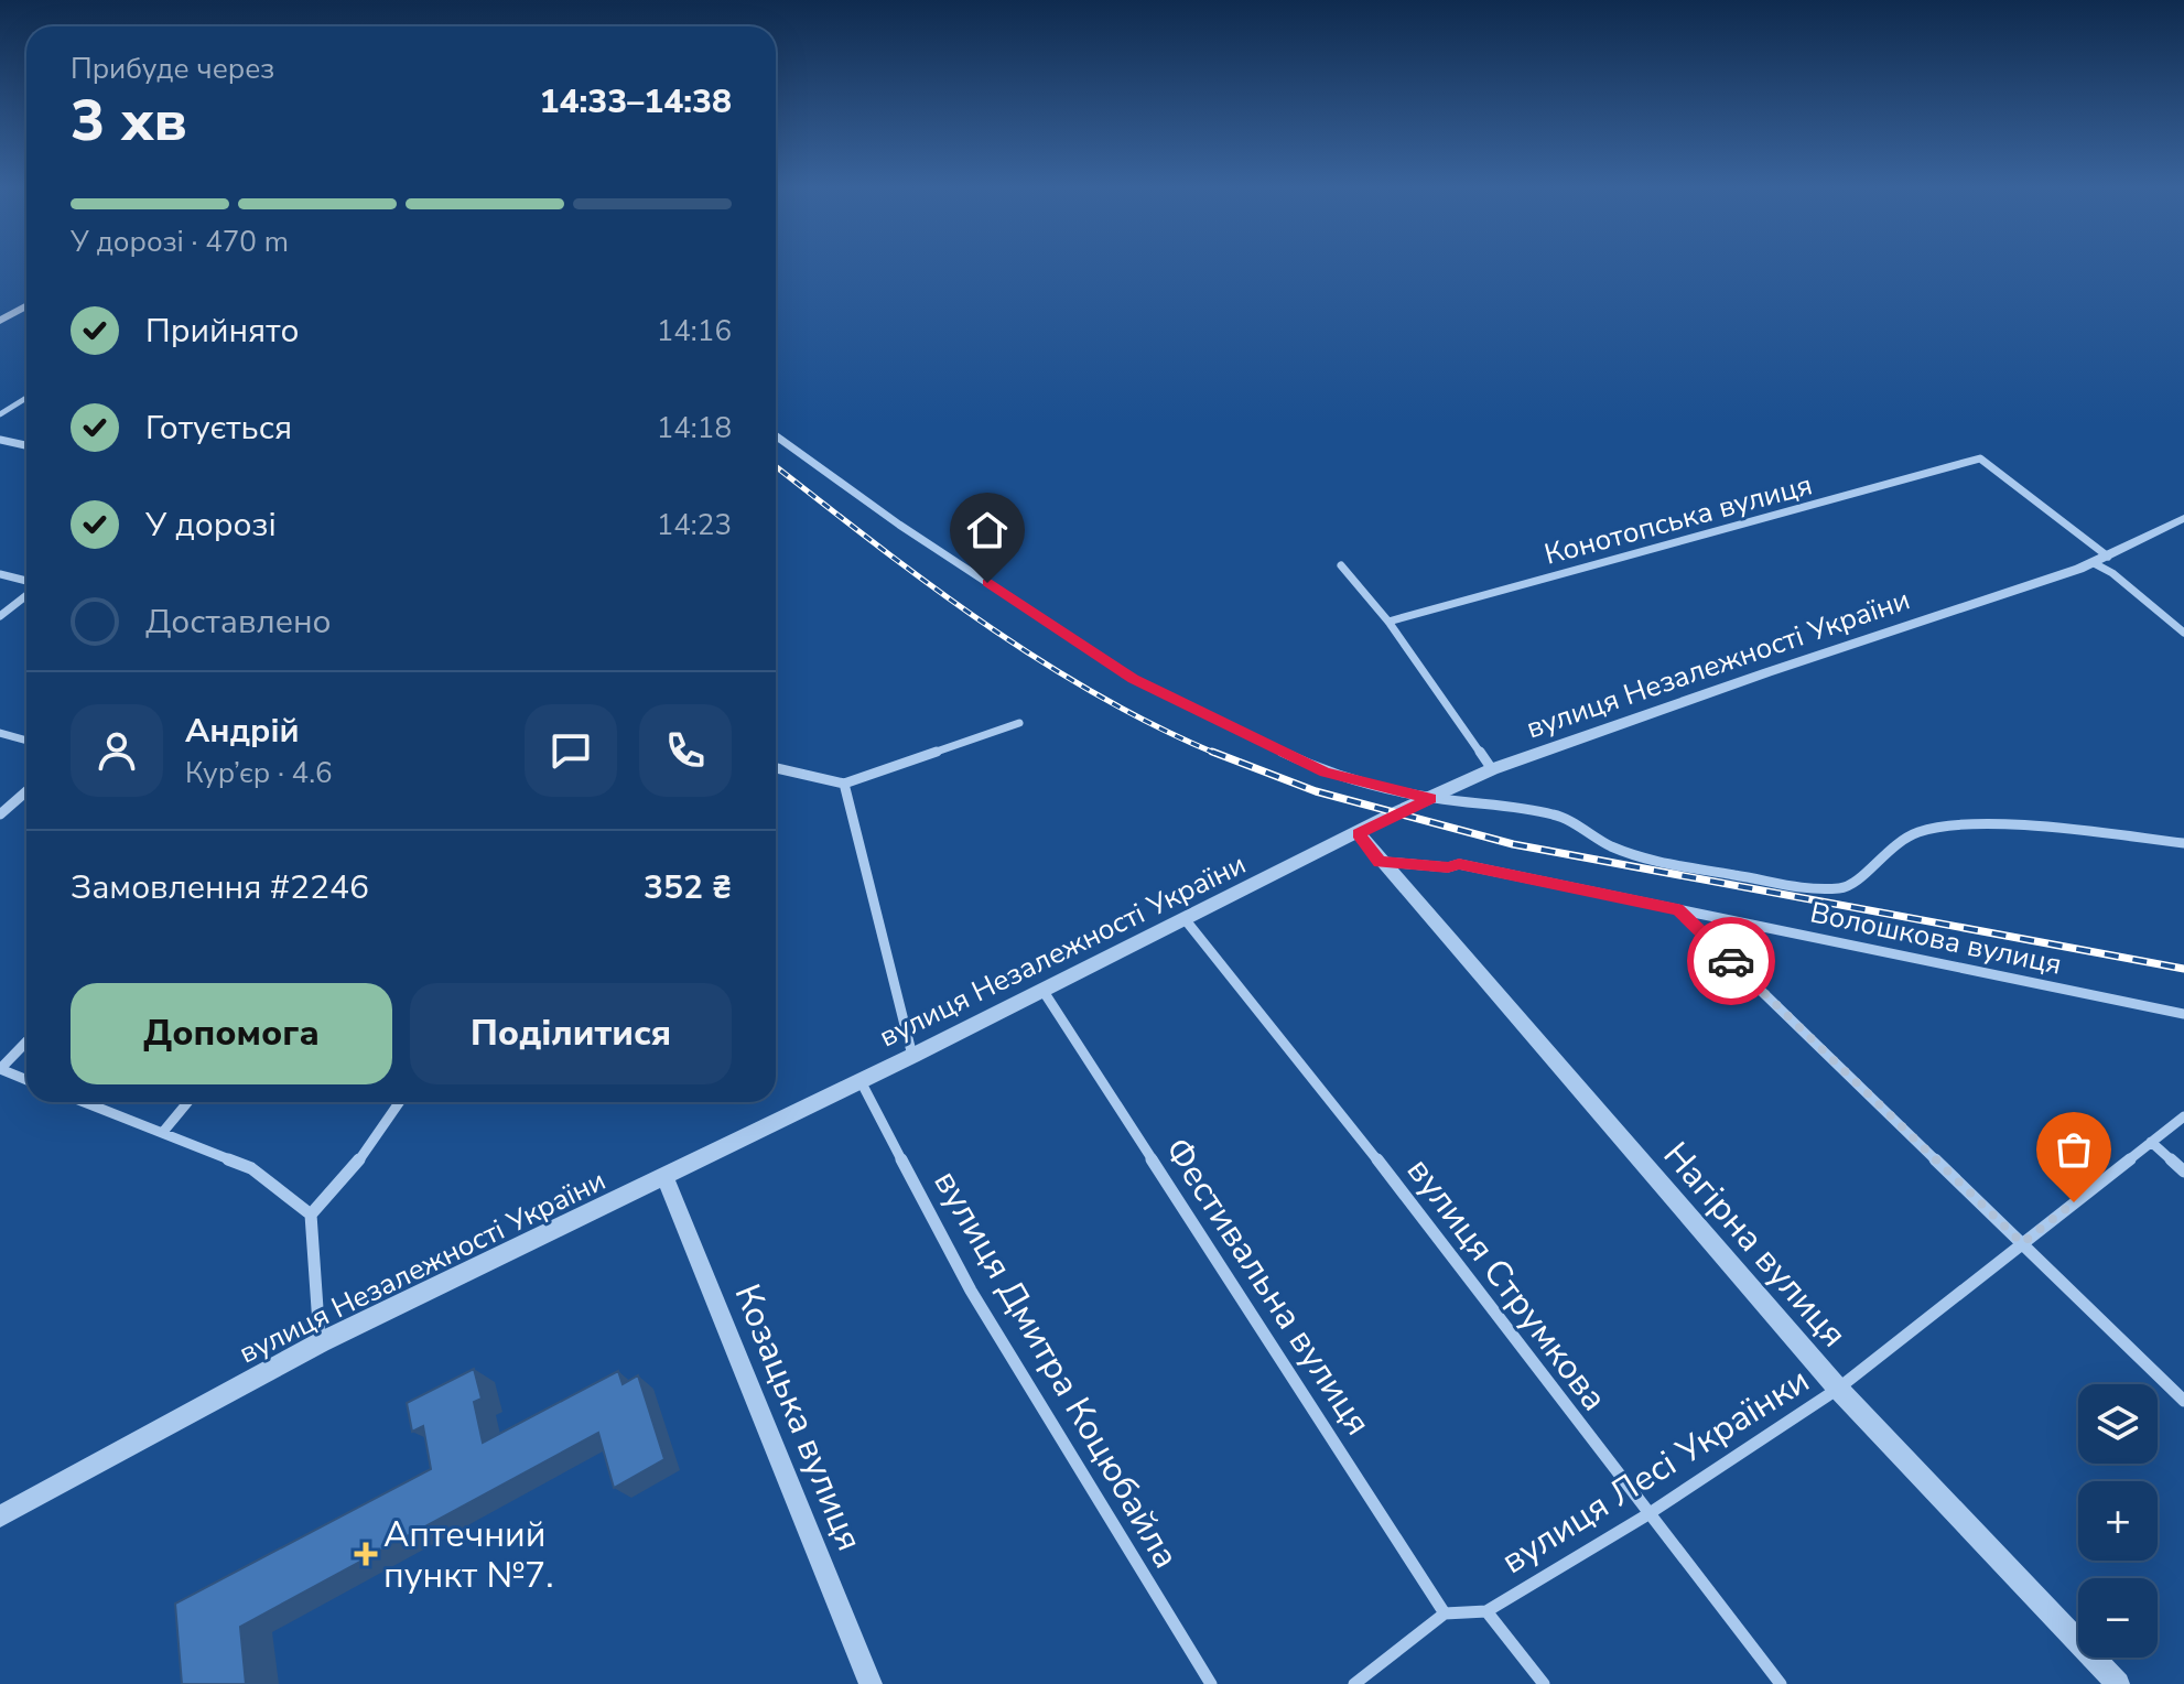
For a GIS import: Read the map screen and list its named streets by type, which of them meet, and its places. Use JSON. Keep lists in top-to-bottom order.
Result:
{
  "streets": {
    "street": [
      "Конотопська вулиця",
      "вулиця Незалежності України",
      "Волошкова вулиця",
      "Нагірна вулиця",
      "вулиця Струмкова",
      "Фестивальна вулиця",
      "вулиця Дмитра Коцюбайла",
      "Козацька вулиця",
      "вулиця Лесі Українки"
    ]
  },
  "crossings": [
    ["Конотопська вулиця", "вулиця Незалежності України"],
    ["вулиця Незалежності України", "Нагірна вулиця"],
    ["вулиця Незалежності України", "вулиця Струмкова"],
    ["вулиця Незалежності України", "Фестивальна вулиця"],
    ["вулиця Незалежності України", "вулиця Дмитра Коцюбайла"],
    ["вулиця Незалежності України", "Козацька вулиця"],
    ["Волошкова вулиця", "Нагірна вулиця"],
    ["Нагірна вулиця", "вулиця Лесі Українки"],
    ["вулиця Струмкова", "вулиця Лесі Українки"],
    ["Фестивальна вулиця", "вулиця Лесі Українки"]
  ],
  "places": {
    "health": ["Аптечний пункт №7."]
  },
  "page": {
    "heading": ["3 хв", "Прибуде через", "14:33–14:38"],
    "panel": [
      "Андрій",
      "Кур’єр · 4.6",
      "Замовлення #2246",
      "352 ₴"
    ],
    "bar": "У дорозі · 470 m",
    "list": [
      ["Прийнято", "14:16"],
      ["Готується", "14:18"],
      ["У дорозі", "14:23"],
      "Доставлено"
    ],
    "buttons": ["Допомога", "Поділитися"],
    "map_buttons": ["+", "−"]
  }
}
